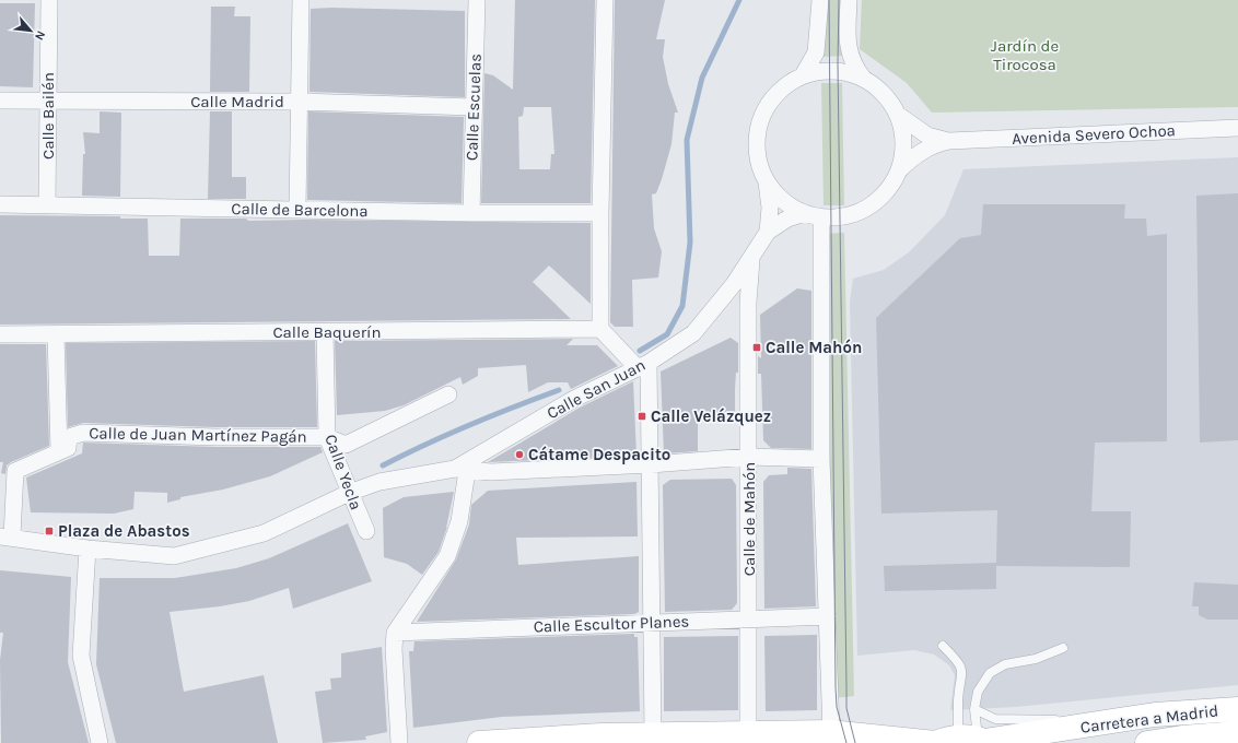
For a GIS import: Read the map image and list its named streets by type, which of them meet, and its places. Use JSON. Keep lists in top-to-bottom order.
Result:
{
  "streets": {
    "main road": ["Carretera a Madrid"],
    "street": [
      "Calle Madrid",
      "Calle Escuelas",
      "Calle Bailén",
      "Avenida Severo Ochoa",
      "Calle de Barcelona",
      "Calle Baquerín",
      "Calle San Juan",
      "Calle de Juan Martínez Pagán",
      "Calle Yecla",
      "Calle de Mahón",
      "Calle Escultor Planes"
    ]
  },
  "crossings": [
    ["Calle Madrid", "Calle Escuelas"],
    ["Calle Madrid", "Calle Bailén"],
    ["Calle Escuelas", "Calle de Barcelona"],
    ["Calle Bailén", "Calle de Barcelona"],
    ["Avenida Severo Ochoa", "Calle San Juan"],
    ["Calle Baquerín", "Calle Yecla"],
    ["Calle San Juan", "Calle de Juan Martínez Pagán"],
    ["Calle San Juan", "Calle Yecla"],
    ["Calle San Juan", "Calle de Mahón"],
    ["Calle de Juan Martínez Pagán", "Calle Yecla"],
    ["Calle de Mahón", "Calle Escultor Planes"]
  ],
  "parks": ["Jardín de Tirocosa"],
  "places": {
    "transit": ["Calle Mahón", "Calle Velázquez", "Plaza de Abastos"],
    "other": ["Cátame Despacito"]
  },
  "north": "bottom right"
}
